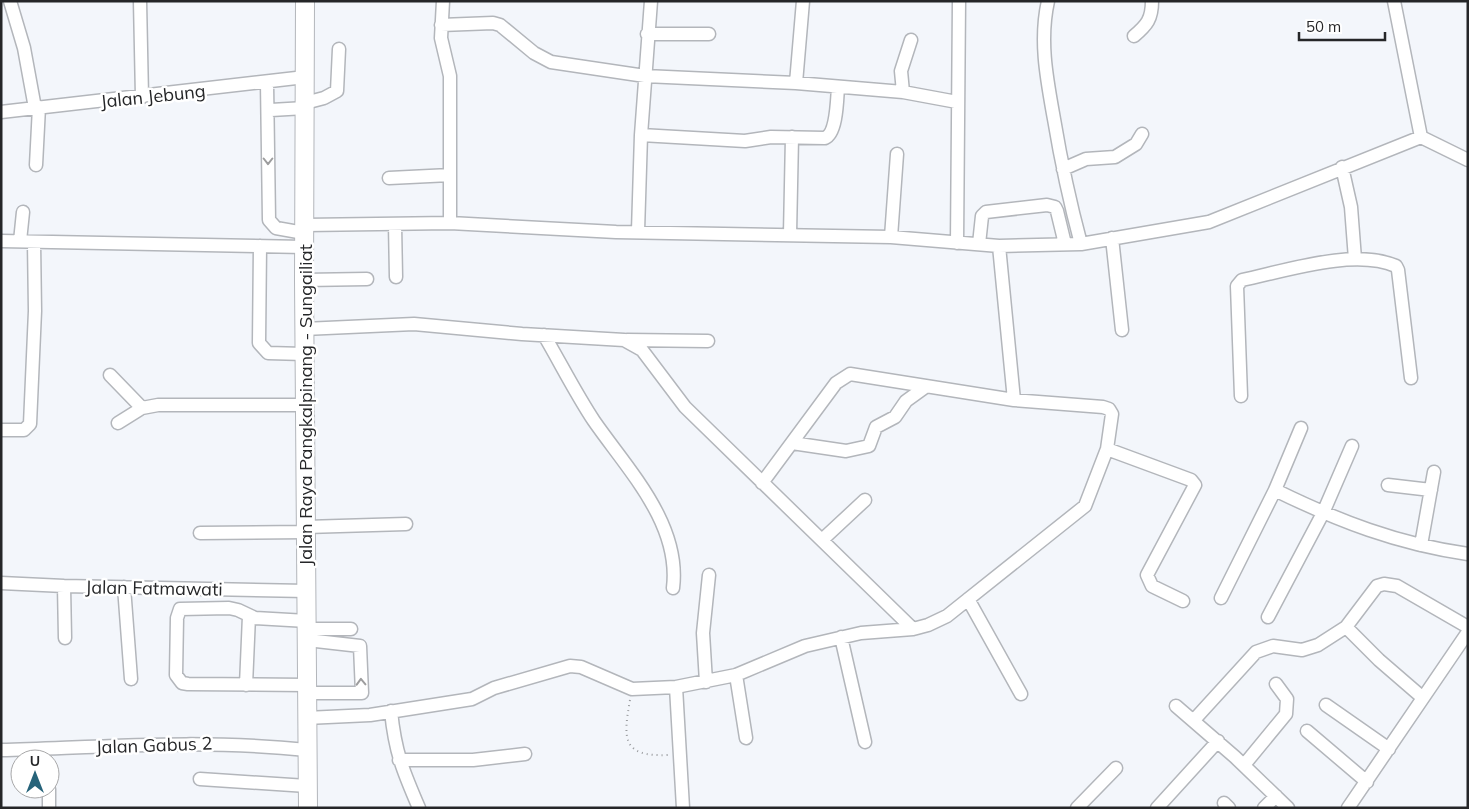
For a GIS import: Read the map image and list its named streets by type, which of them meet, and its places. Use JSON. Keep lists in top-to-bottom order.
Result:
{
  "streets": {
    "highway": ["Jalan Raya Pangkalpinang - Sungailiat"],
    "street": ["Jalan Jebung", "Jalan Fatmawati", "Jalan Gabus 2"]
  },
  "crossings": [
    ["Jalan Jebung", "Jalan Raya Pangkalpinang - Sungailiat"],
    ["Jalan Raya Pangkalpinang - Sungailiat", "Jalan Fatmawati"],
    ["Jalan Raya Pangkalpinang - Sungailiat", "Jalan Gabus 2"]
  ],
  "scale_bar": "50 m",
  "north": "top"
}
